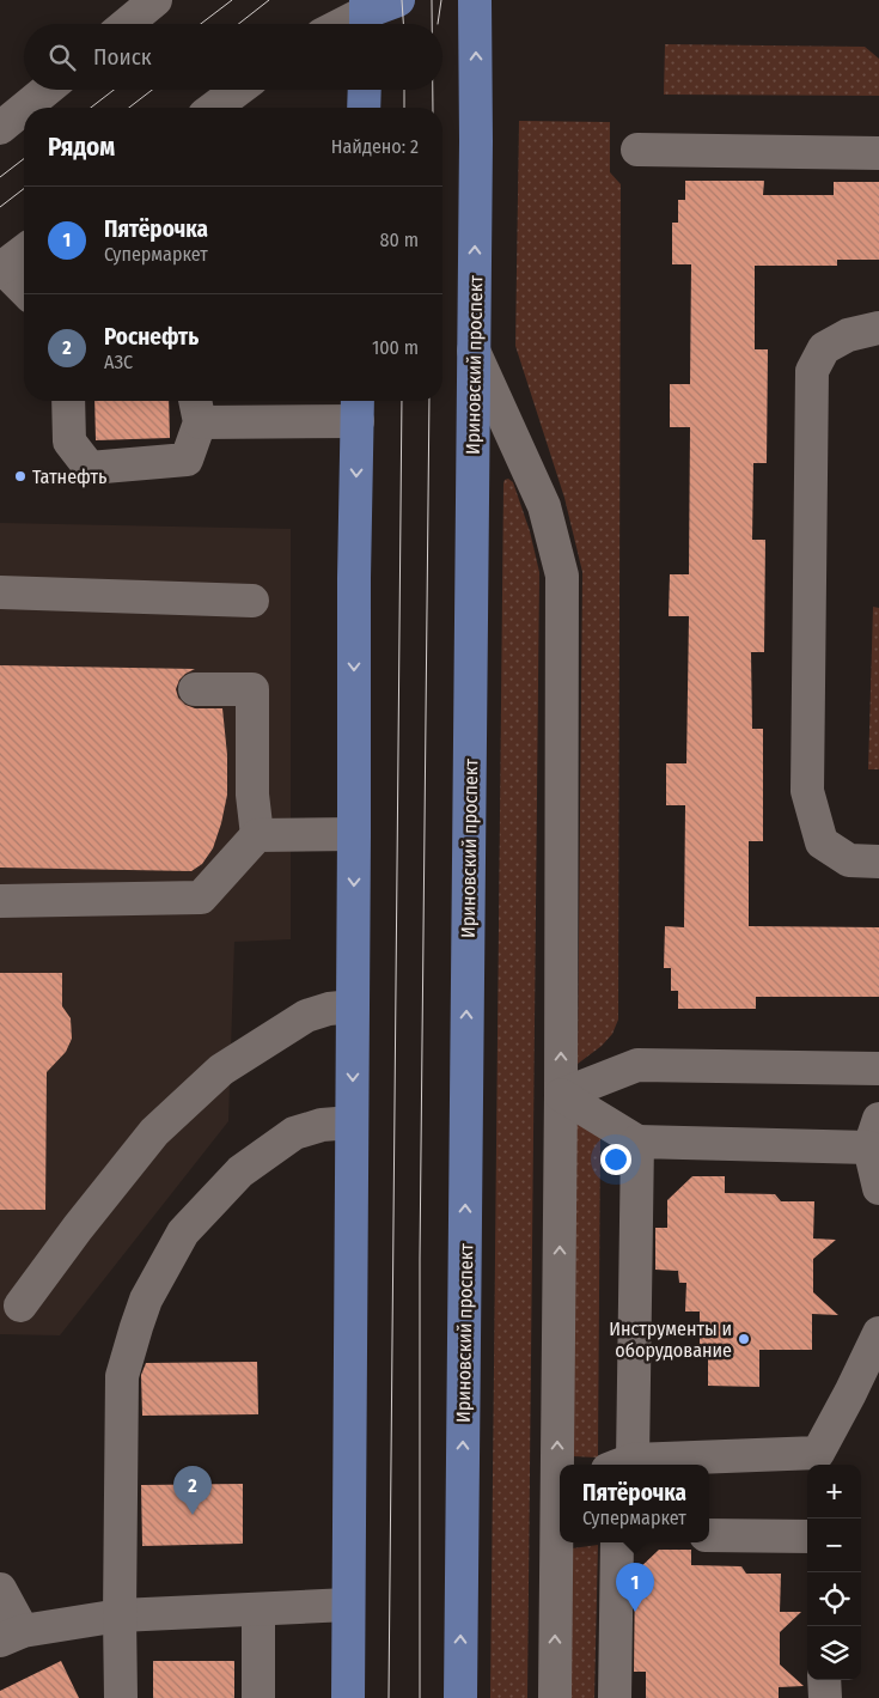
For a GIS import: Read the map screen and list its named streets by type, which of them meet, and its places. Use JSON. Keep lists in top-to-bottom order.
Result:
{
  "streets": {
    "main road": ["Ириновский проспект"]
  },
  "places": ["Татнефть", "Инструменты и оборудование"],
  "page": {
    "search": "Поиск",
    "heading": ["Рядом", "Найдено: 2"],
    "list": [
      {
        "mark": "1",
        "name": "Пятёрочка",
        "note": "Супермаркет",
        "value": "80 m"
      },
      {
        "mark": "2",
        "name": "Роснефть",
        "note": "АЗС",
        "value": "100 m"
      }
    ],
    "map_buttons": ["+", "−"],
    "popup": ["Пятёрочка", "Супермаркет"],
    "pins": ["2", "1"]
  }
}
